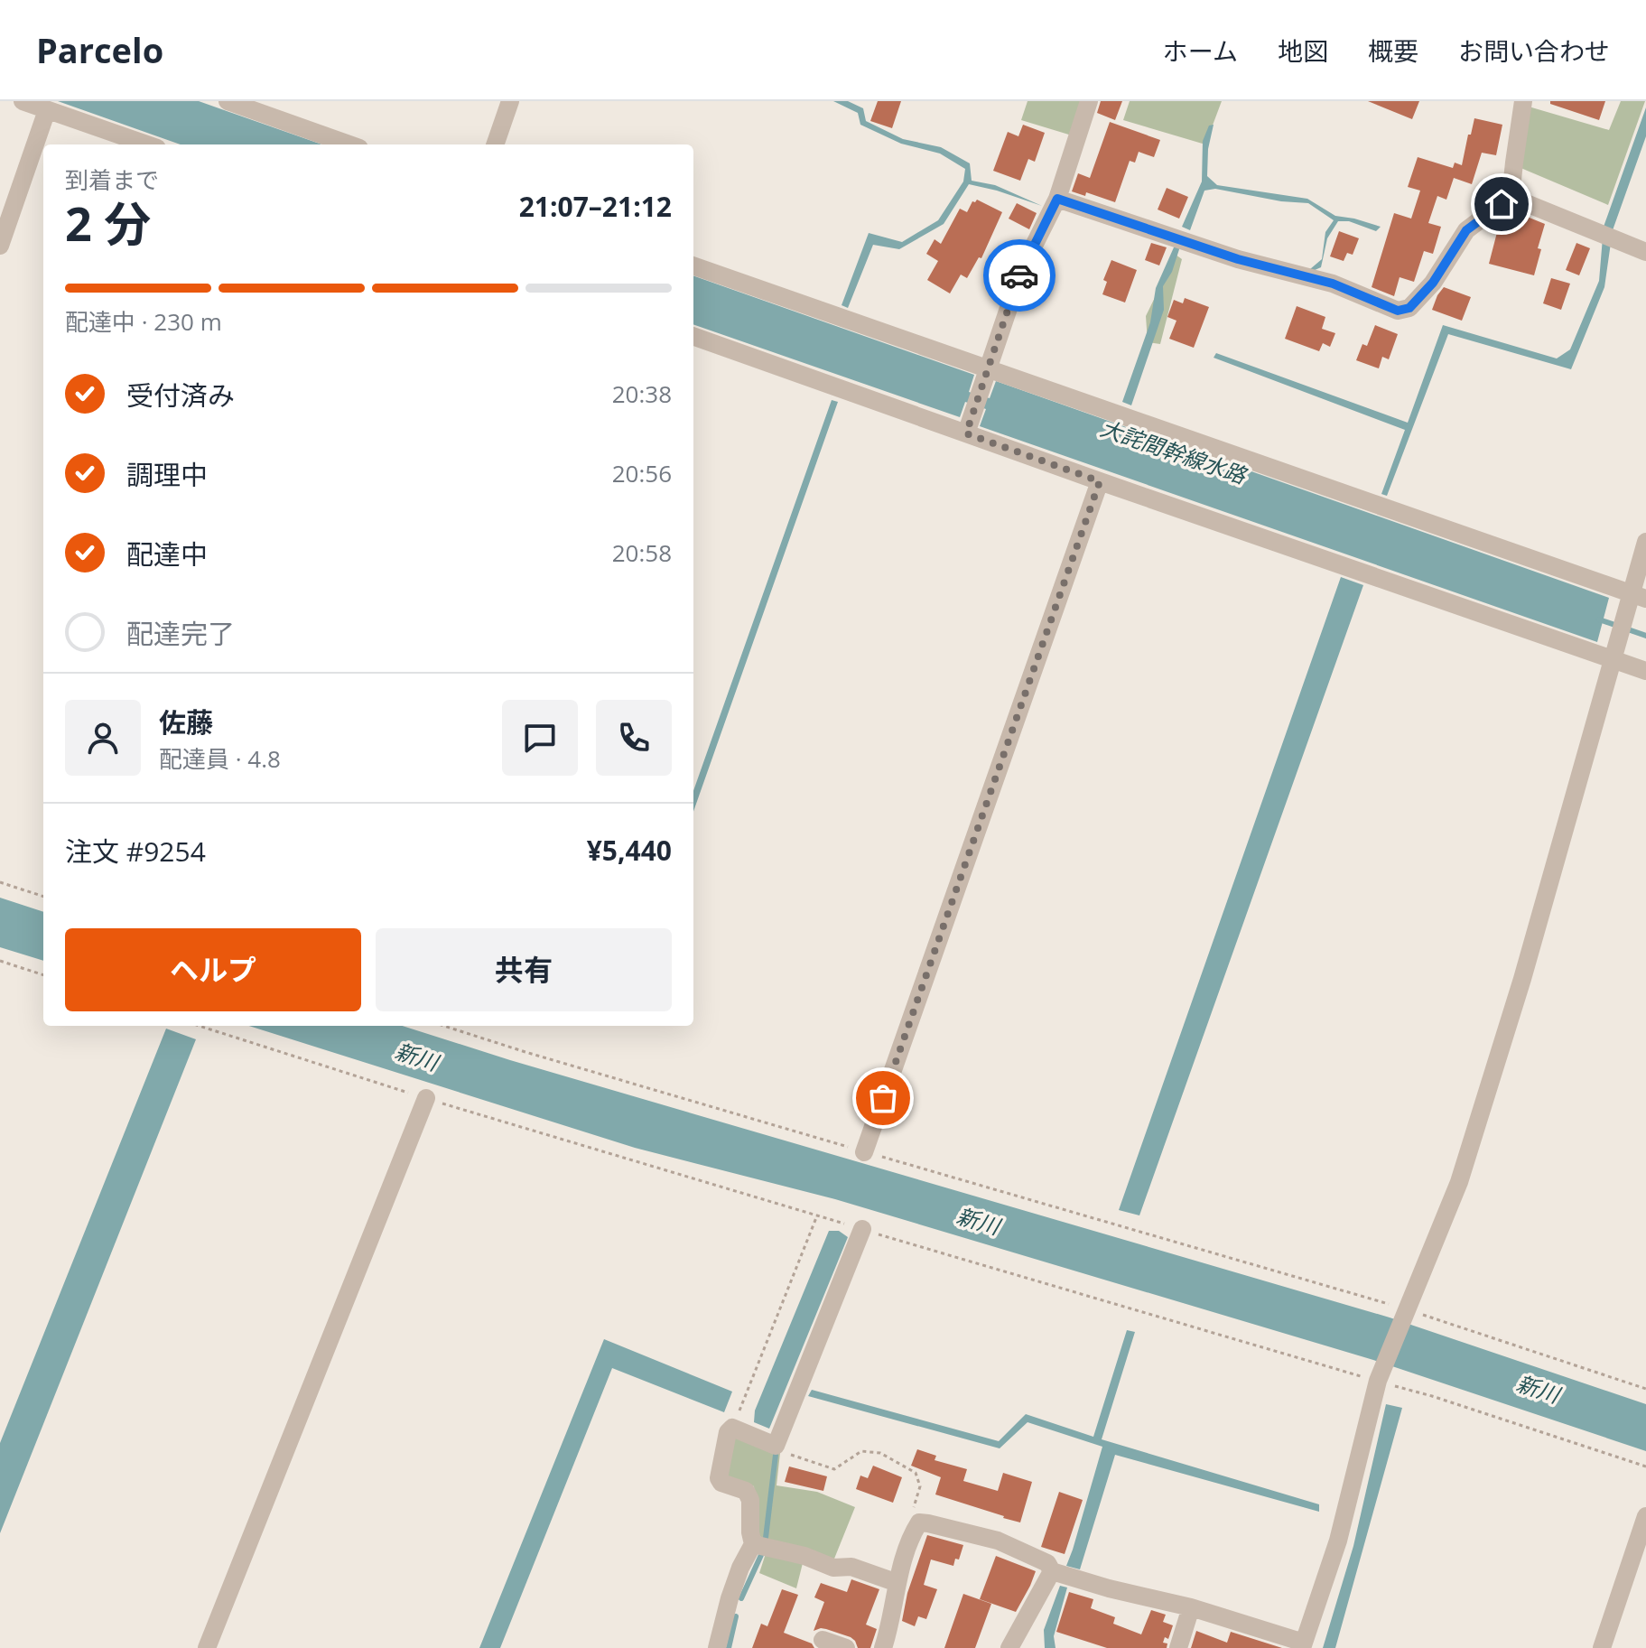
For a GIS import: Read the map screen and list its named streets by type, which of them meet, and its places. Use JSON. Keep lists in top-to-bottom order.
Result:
{
  "water": ["大詫間幹線水路", "新川"],
  "page": {
    "header": "Parcelo",
    "nav": [
      "ホーム",
      "地図",
      "概要",
      "お問い合わせ"
    ],
    "heading": ["2 分", "到着まで", "21:07–21:12"],
    "panel": [
      "佐藤",
      "配達員 · 4.8",
      "注文 #9254",
      "¥5,440"
    ],
    "bar": "配達中 · 230 m",
    "list": [
      ["受付済み", "20:38"],
      ["調理中", "20:56"],
      ["配達中", "20:58"],
      "配達完了"
    ],
    "buttons": ["ヘルプ", "共有"]
  }
}
